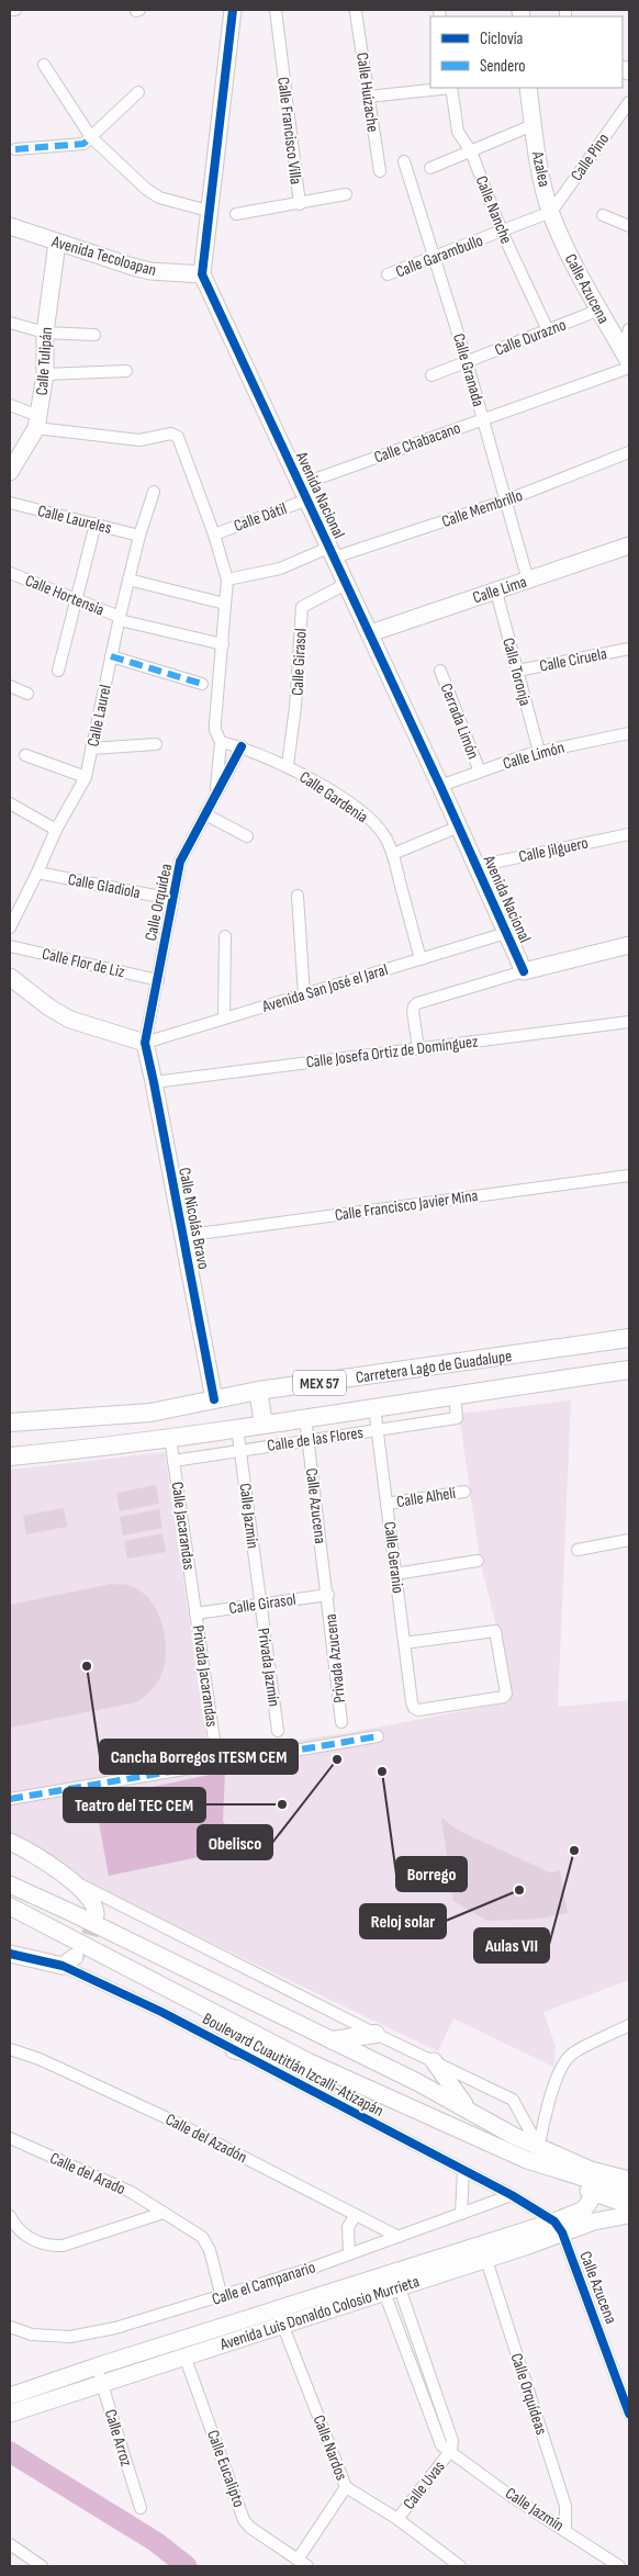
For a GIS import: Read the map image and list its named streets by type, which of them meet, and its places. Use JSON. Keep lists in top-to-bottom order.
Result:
{
  "streets": {
    "main road": ["Carretera Lago de Guadalupe", "MEX 57"],
    "street": [
      "Calle Huizache",
      "Calle Francisco Villa",
      "Calle Pino",
      "Azalea",
      "Calle Nanche",
      "Avenida Tecoloapan",
      "Calle Garambullo",
      "Calle Azucena",
      "Calle Durazno",
      "Calle Tulipán",
      "Calle Granada",
      "Calle Chabacano",
      "Avenida Nacional",
      "Calle Membrillo",
      "Calle Dátil",
      "Calle Laureles",
      "Calle Lima",
      "Calle Hortensia",
      "Calle Ciruela",
      "Calle Girasol",
      "Calle Toronja",
      "Calle Laurel",
      "Cerrada Limón",
      "Calle Limón",
      "Calle Gardenia",
      "Calle Jilguero",
      "Calle Gladiola",
      "Calle Orquídea",
      "Calle Flor de Liz",
      "Avenida San José el Jaral",
      "Calle Josefa Ortiz de Domínguez",
      "Calle Francisco Javier Mina",
      "Calle Nicolás Bravo",
      "Calle de las Flores",
      "Calle Alhelí",
      "Calle Jazmín",
      "Calle Jacarandas",
      "Calle Geranio",
      "Privada Azucena",
      "Privada Jazmín",
      "Privada Jacarandas",
      "Boulevard Cuautitlán Izcalli-Atizapán",
      "Calle del Azadón",
      "Calle del Arado",
      "Calle el Campanario",
      "Avenida Luis Donaldo Colosio Murrieta",
      "Calle Orquídeas",
      "Calle Arroz",
      "Calle Nardos",
      "Calle Eucalipto",
      "Calle Uvas"
    ]
  },
  "crossings": [
    ["Calle Pino", "Azalea"],
    ["Calle Pino", "Calle Garambullo"],
    ["Calle Pino", "Calle Azucena"],
    ["Azalea", "Calle Garambullo"],
    ["Azalea", "Calle Azucena"],
    ["Calle Nanche", "Calle Garambullo"],
    ["Calle Nanche", "Calle Durazno"],
    ["Avenida Tecoloapan", "Calle Tulipán"],
    ["Avenida Tecoloapan", "Avenida Nacional"],
    ["Calle Garambullo", "Calle Azucena"],
    ["Calle Garambullo", "Calle Granada"],
    ["Calle Azucena", "Calle Durazno"],
    ["Calle Azucena", "Calle Girasol"],
    ["Calle Azucena", "Carretera Lago de Guadalupe"],
    ["Calle Azucena", "Calle de las Flores"],
    ["Calle Azucena", "Privada Azucena"],
    ["Calle Azucena", "Boulevard Cuautitlán Izcalli-Atizapán"],
    ["Calle Azucena", "Avenida Luis Donaldo Colosio Murrieta"],
    ["Calle Durazno", "Calle Granada"],
    ["Calle Tulipán", "Calle Orquídea"],
    ["Calle Granada", "Calle Chabacano"],
    ["Calle Granada", "Calle Membrillo"],
    ["Calle Granada", "Calle Lima"],
    ["Calle Chabacano", "Avenida Nacional"],
    ["Avenida Nacional", "Calle Membrillo"],
    ["Avenida Nacional", "Calle Dátil"],
    ["Avenida Nacional", "Calle Lima"],
    ["Avenida Nacional", "Calle Girasol"],
    ["Avenida Nacional", "Calle Limón"],
    ["Avenida Nacional", "Calle Jilguero"],
    ["Avenida Nacional", "Avenida San José el Jaral"],
    ["Calle Membrillo", "Calle Orquídea"],
    ["Calle Dátil", "Calle Orquídea"],
    ["Calle Laureles", "Calle Laurel"],
    ["Calle Lima", "Calle Toronja"],
    ["Calle Hortensia", "Calle Laurel"],
    ["Calle Hortensia", "Calle Orquídea"],
    ["Calle Ciruela", "Calle Toronja"],
    ["Calle Girasol", "Calle Gardenia"],
    ["Calle Girasol", "Calle Jazmín"],
    ["Calle Girasol", "Calle Jacarandas"],
    ["Calle Girasol", "Privada Azucena"],
    ["Calle Girasol", "Privada Jazmín"],
    ["Calle Girasol", "Privada Jacarandas"],
    ["Calle Toronja", "Calle Limón"],
    ["Calle Laurel", "Calle Gladiola"],
    ["Cerrada Limón", "Calle Limón"],
    ["Calle Gardenia", "Calle Orquídea"],
    ["Calle Gardenia", "Avenida San José el Jaral"],
    ["Calle Gladiola", "Calle Orquídea"],
    ["Calle Orquídea", "Calle Flor de Liz"],
    ["Calle Orquídea", "Avenida San José el Jaral"],
    ["Calle Orquídea", "Calle Nicolás Bravo"],
    ["Avenida San José el Jaral", "Calle Nicolás Bravo"],
    ["Calle Josefa Ortiz de Domínguez", "Calle Nicolás Bravo"],
    ["Calle Francisco Javier Mina", "Calle Nicolás Bravo"],
    ["Calle Nicolás Bravo", "Carretera Lago de Guadalupe"],
    ["Carretera Lago de Guadalupe", "Calle de las Flores"],
    ["Carretera Lago de Guadalupe", "Calle Jazmín"],
    ["Carretera Lago de Guadalupe", "Calle Jacarandas"],
    ["Carretera Lago de Guadalupe", "Calle Geranio"],
    ["Calle de las Flores", "Calle Jazmín"],
    ["Calle de las Flores", "Calle Jacarandas"],
    ["Calle de las Flores", "Calle Geranio"],
    ["Calle Alhelí", "Calle Geranio"],
    ["Calle Jazmín", "Privada Jazmín"],
    ["Calle Jazmín", "Avenida Luis Donaldo Colosio Murrieta"],
    ["Calle Jazmín", "Calle Orquídeas"],
    ["Calle Jazmín", "Calle Uvas"],
    ["Calle Jacarandas", "Privada Jacarandas"],
    ["Boulevard Cuautitlán Izcalli-Atizapán", "Calle el Campanario"],
    ["Boulevard Cuautitlán Izcalli-Atizapán", "Avenida Luis Donaldo Colosio Murrieta"],
    ["Calle del Azadón", "Calle el Campanario"],
    ["Calle del Arado", "Calle el Campanario"],
    ["Avenida Luis Donaldo Colosio Murrieta", "Calle Orquídeas"],
    ["Avenida Luis Donaldo Colosio Murrieta", "Calle Arroz"],
    ["Avenida Luis Donaldo Colosio Murrieta", "Calle Nardos"],
    ["Avenida Luis Donaldo Colosio Murrieta", "Calle Eucalipto"],
    ["Calle Nardos", "Calle Uvas"]
  ],
  "places": [
    "Cancha Borregos ITESM CEM",
    "Obelisco",
    "Borrego",
    "Teatro del TEC CEM",
    "Aulas VII",
    "Reloj solar"
  ],
  "legend": ["Ciclovía", "Sendero"]
}
